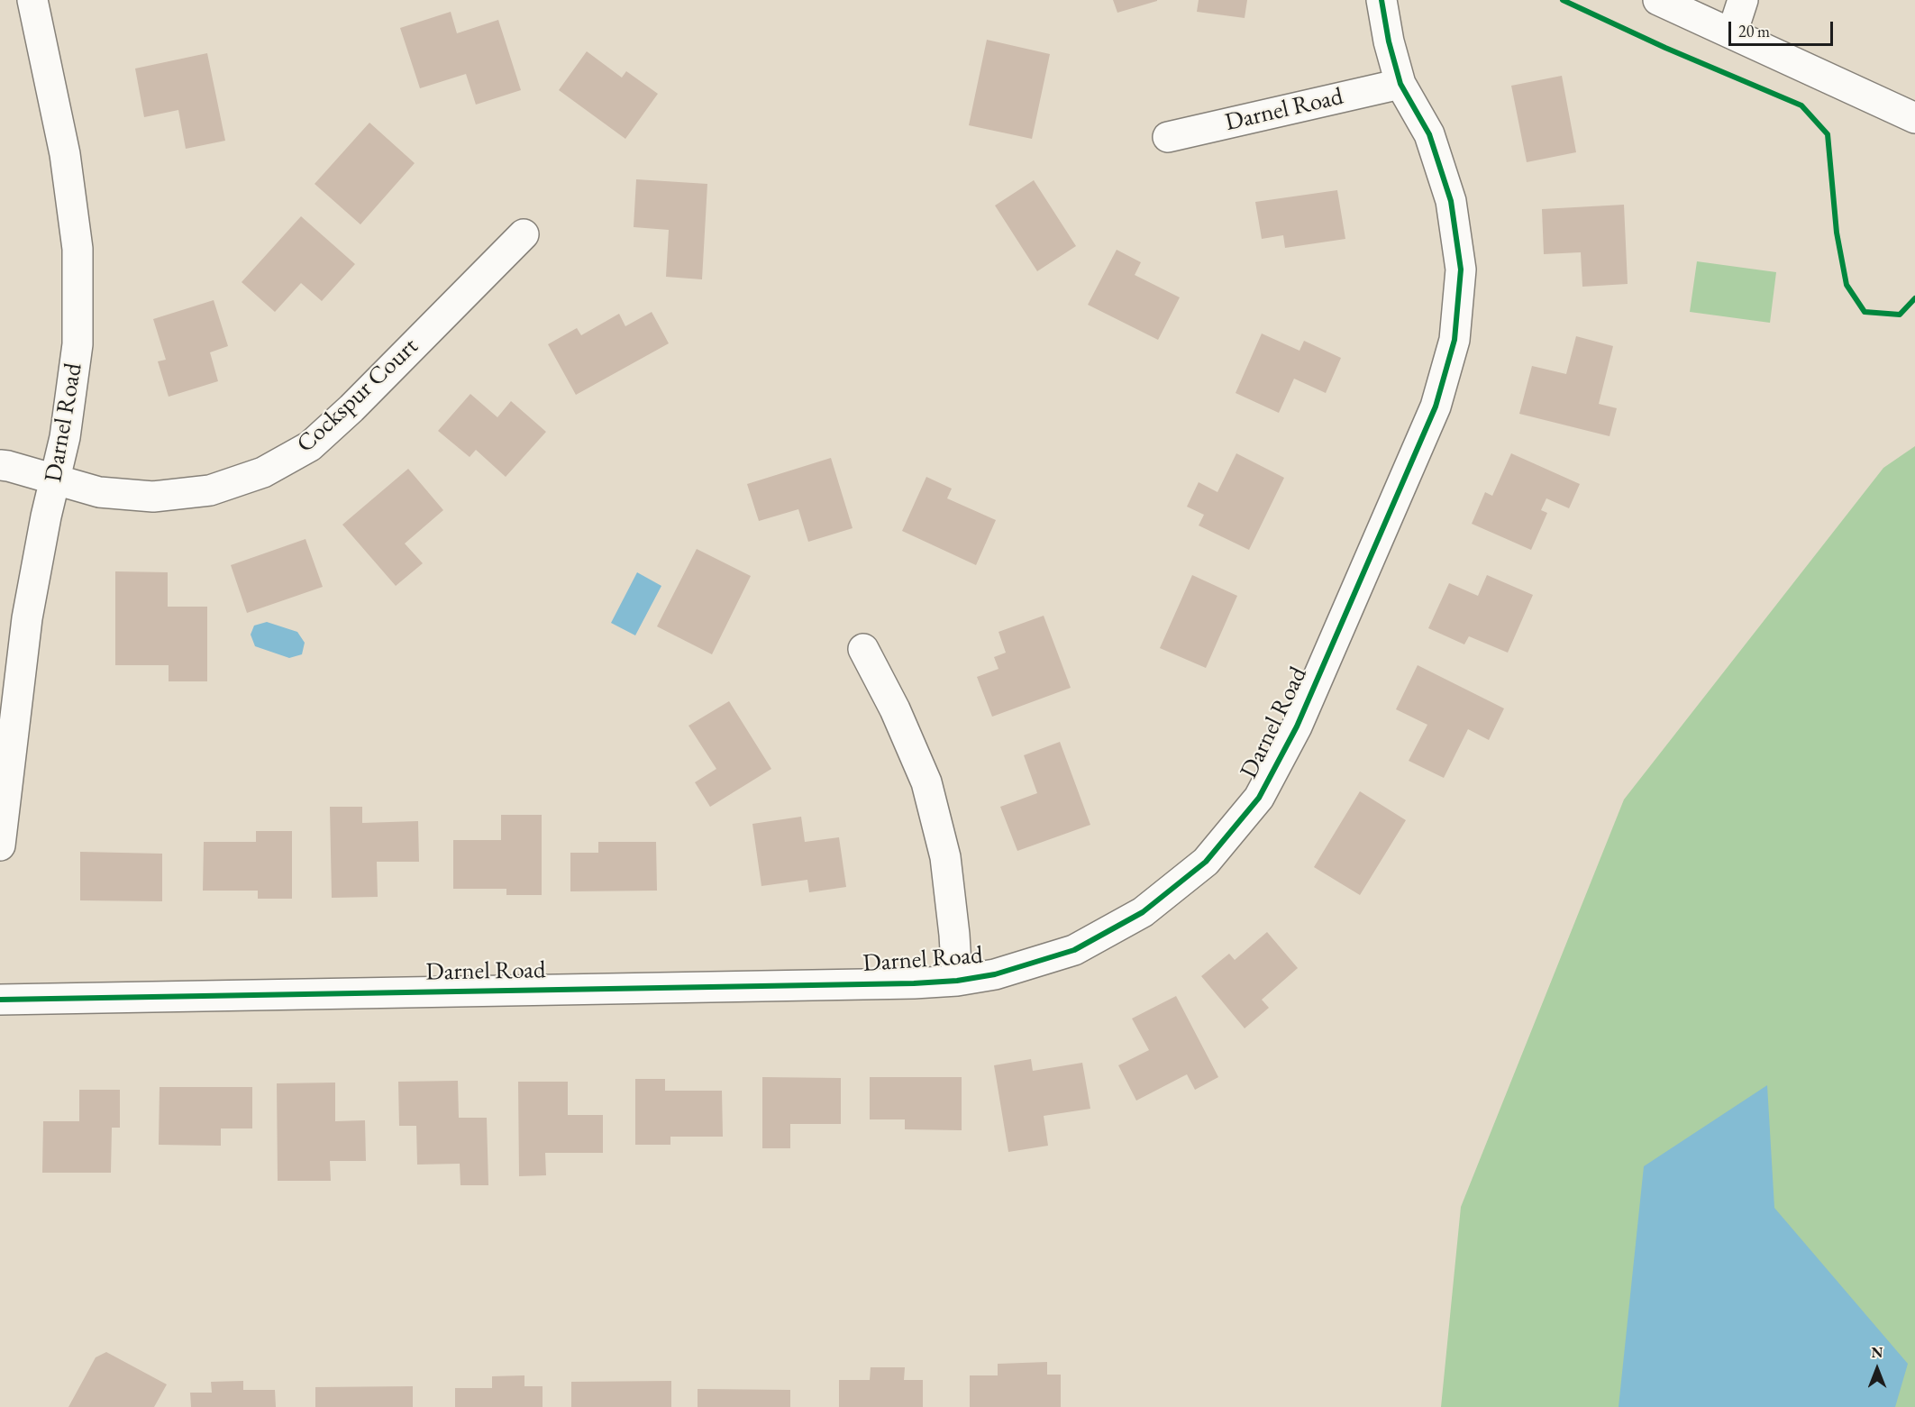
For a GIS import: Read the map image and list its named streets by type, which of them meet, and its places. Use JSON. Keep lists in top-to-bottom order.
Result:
{
  "streets": {
    "street": ["Darnel Road", "Cockspur Court"]
  },
  "crossings": [
    ["Darnel Road", "Cockspur Court"]
  ],
  "scale_bar": "20 m",
  "north": "top"
}
